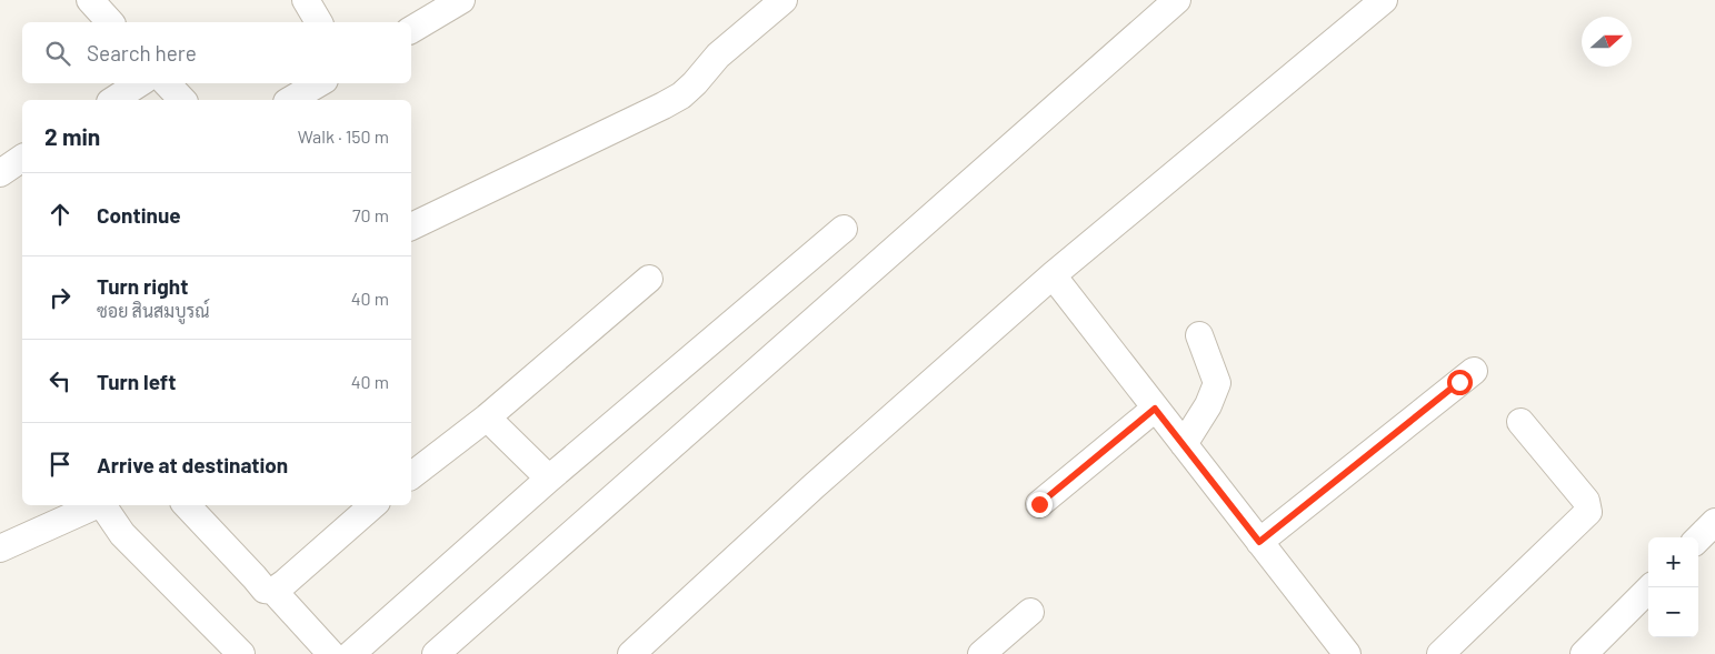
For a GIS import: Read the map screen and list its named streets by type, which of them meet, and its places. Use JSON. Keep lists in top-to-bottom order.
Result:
{
  "north": "right",
  "page": {
    "search": "Search here",
    "heading": ["2 min", "Walk · 150 m"],
    "list": [
      ["Continue", "70 m"],
      ["Turn right", "ซอย สินสมบูรณ์", "40 m"],
      ["Turn left", "40 m"],
      "Arrive at destination"
    ],
    "map_buttons": ["+", "−"]
  }
}
